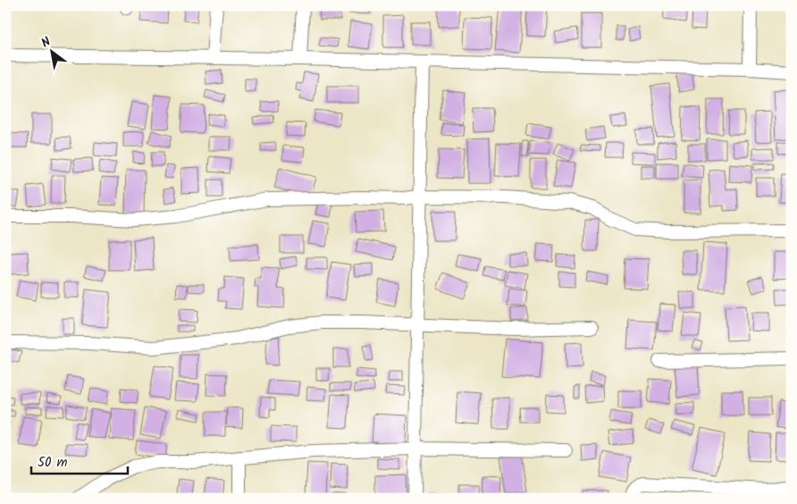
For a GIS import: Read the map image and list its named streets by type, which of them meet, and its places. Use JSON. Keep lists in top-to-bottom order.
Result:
{
  "scale_bar": "50 m",
  "north": "top left"
}
